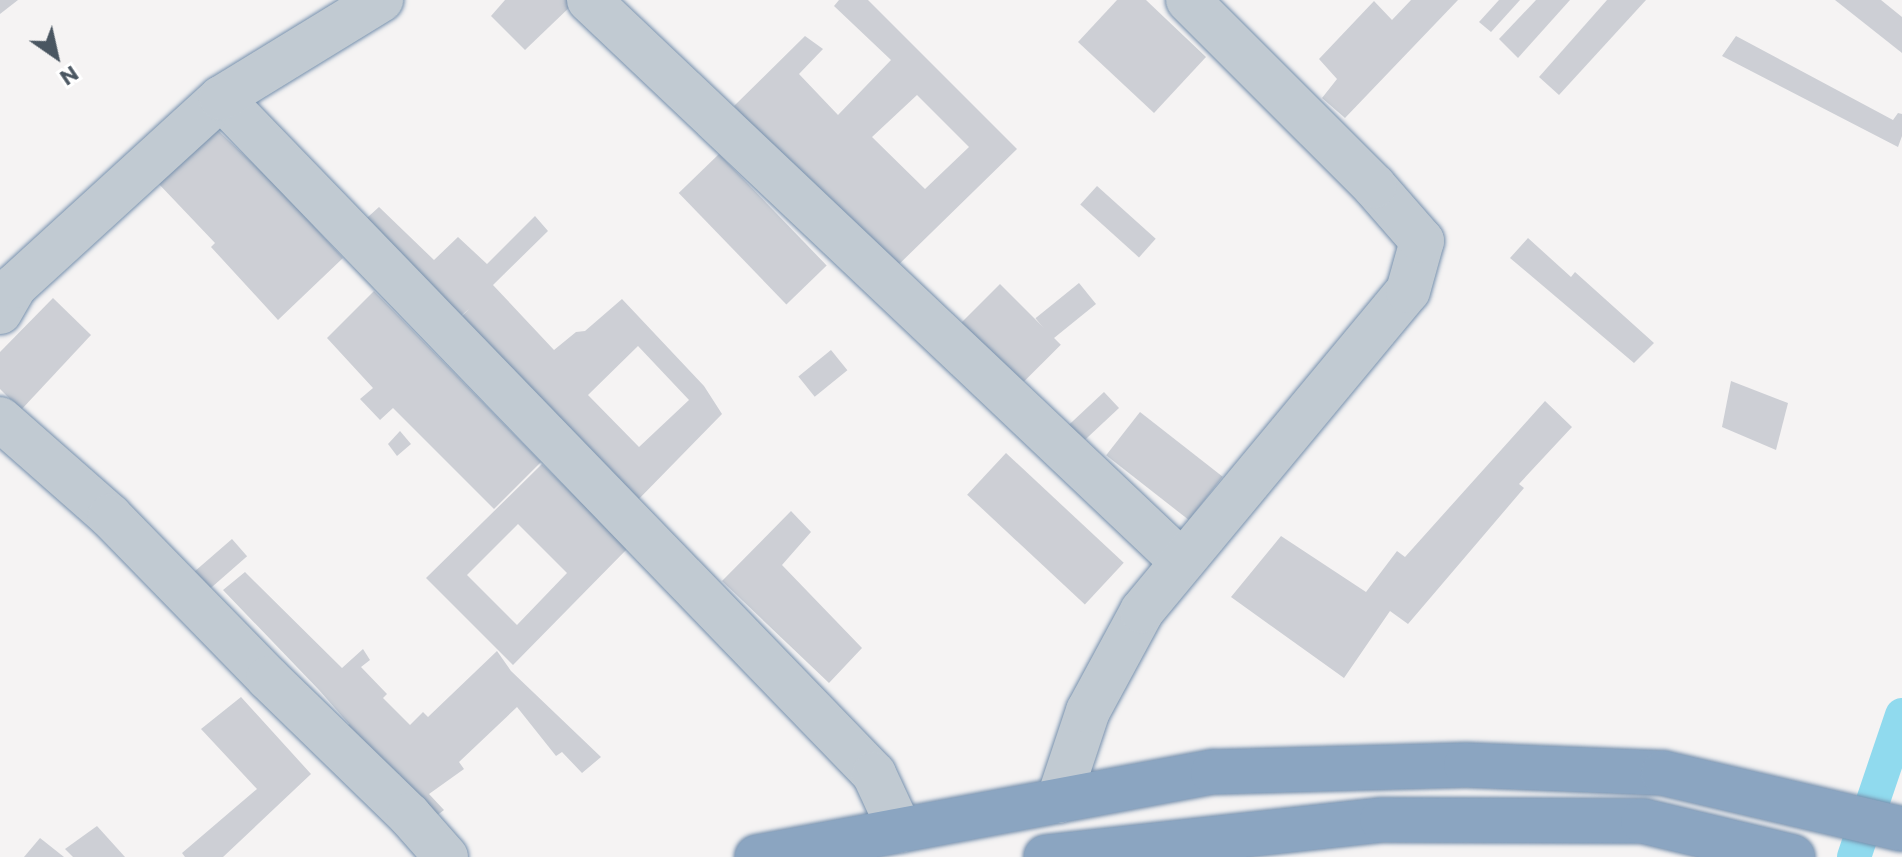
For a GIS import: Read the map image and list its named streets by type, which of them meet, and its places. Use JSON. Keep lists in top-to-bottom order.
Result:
{
  "north": "bottom right"
}
